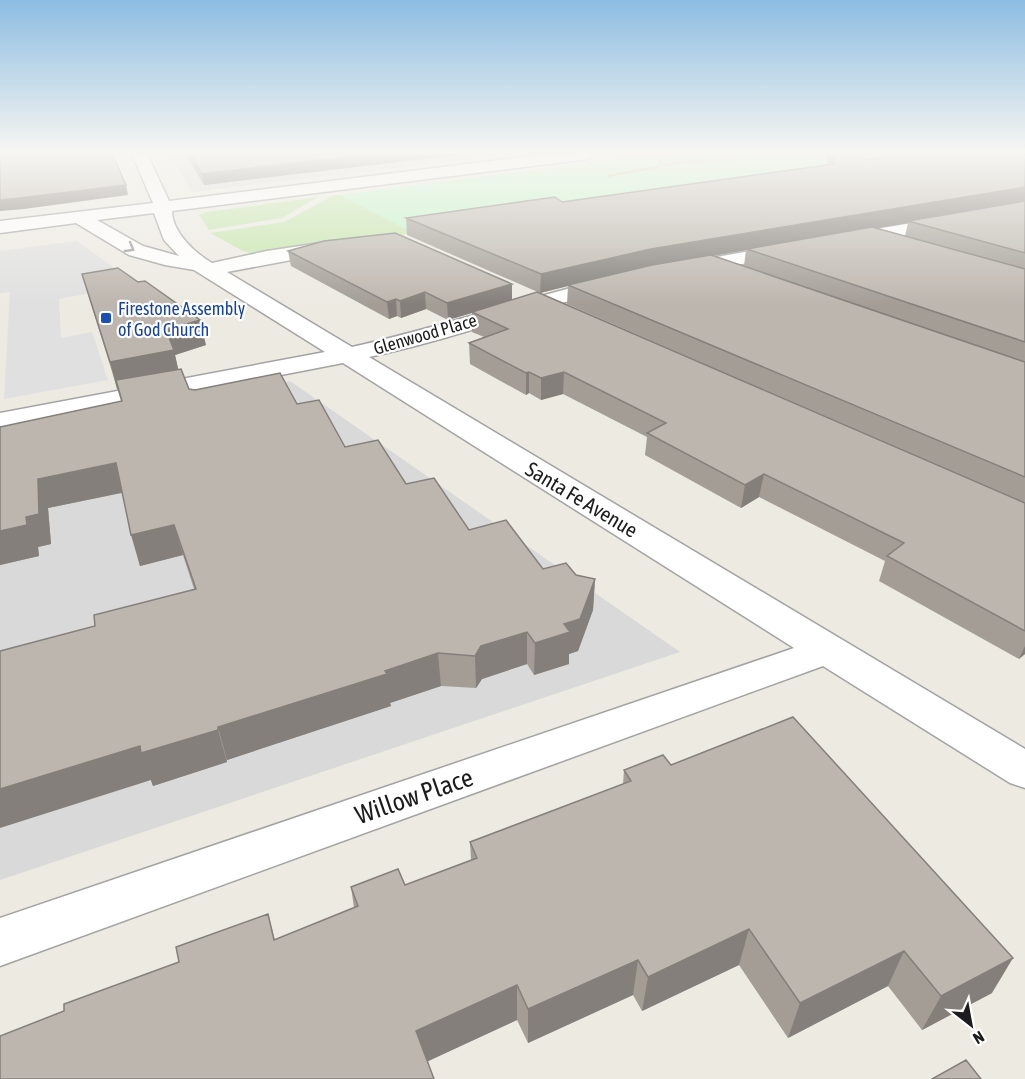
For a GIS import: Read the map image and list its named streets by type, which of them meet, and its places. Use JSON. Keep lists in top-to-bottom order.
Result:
{
  "streets": {
    "street": ["Glenwood Place", "Santa Fe Avenue", "Willow Place"]
  },
  "crossings": [
    ["Glenwood Place", "Santa Fe Avenue"],
    ["Santa Fe Avenue", "Willow Place"]
  ],
  "places": {
    "transit": ["Firestone Assembly of God Church"]
  },
  "north": "bottom right"
}
